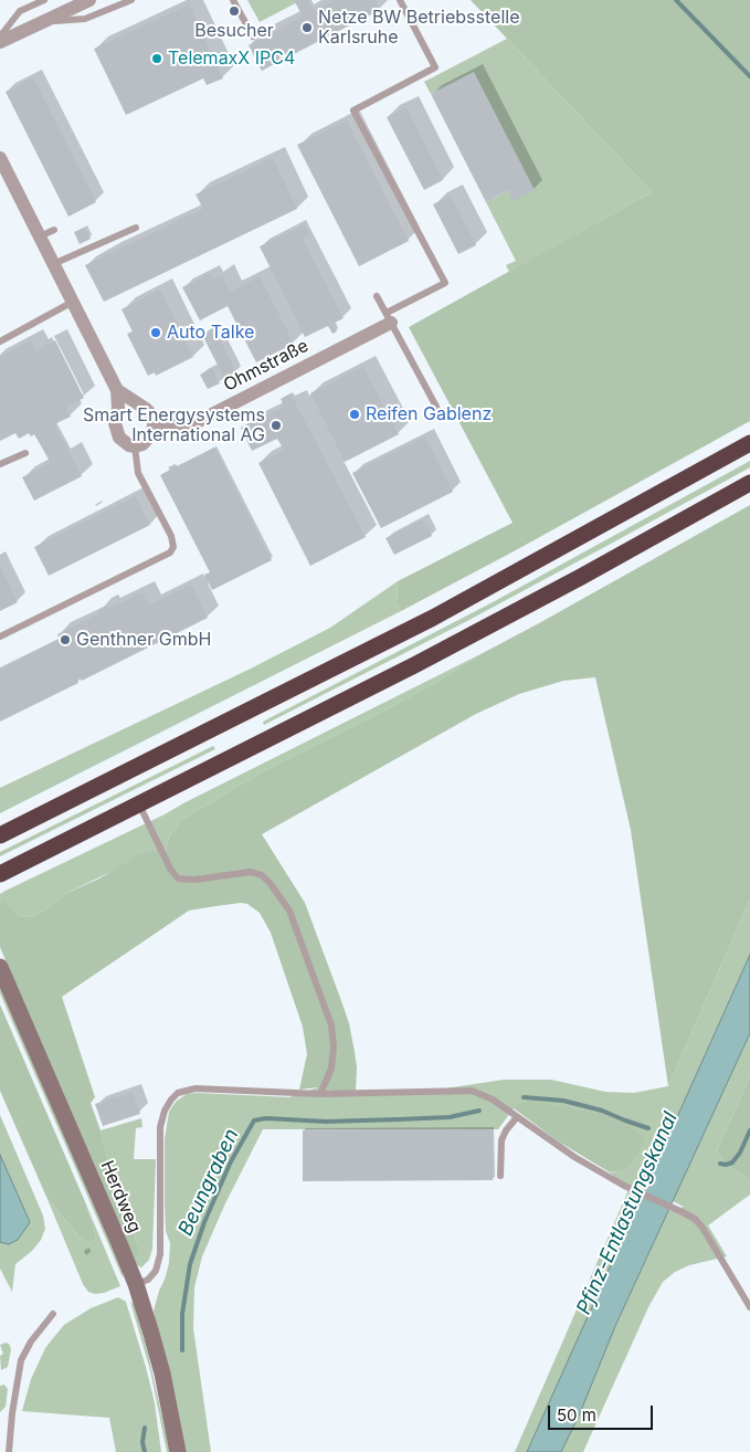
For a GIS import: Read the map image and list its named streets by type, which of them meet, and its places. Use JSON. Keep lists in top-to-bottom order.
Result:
{
  "streets": {
    "main road": ["Herdweg"],
    "street": ["Ohmstraße"]
  },
  "water": ["Beungraben", "Pfinz-Entlastungskanal"],
  "places": [
    "Besucher",
    "Netze BW Betriebsstelle Karlsruhe",
    "TelemaxX IPC4",
    "Auto Talke",
    "Reifen Gablenz",
    "Smart Energysystems International AG",
    "Genthner GmbH"
  ],
  "scale_bar": "50 m"
}
